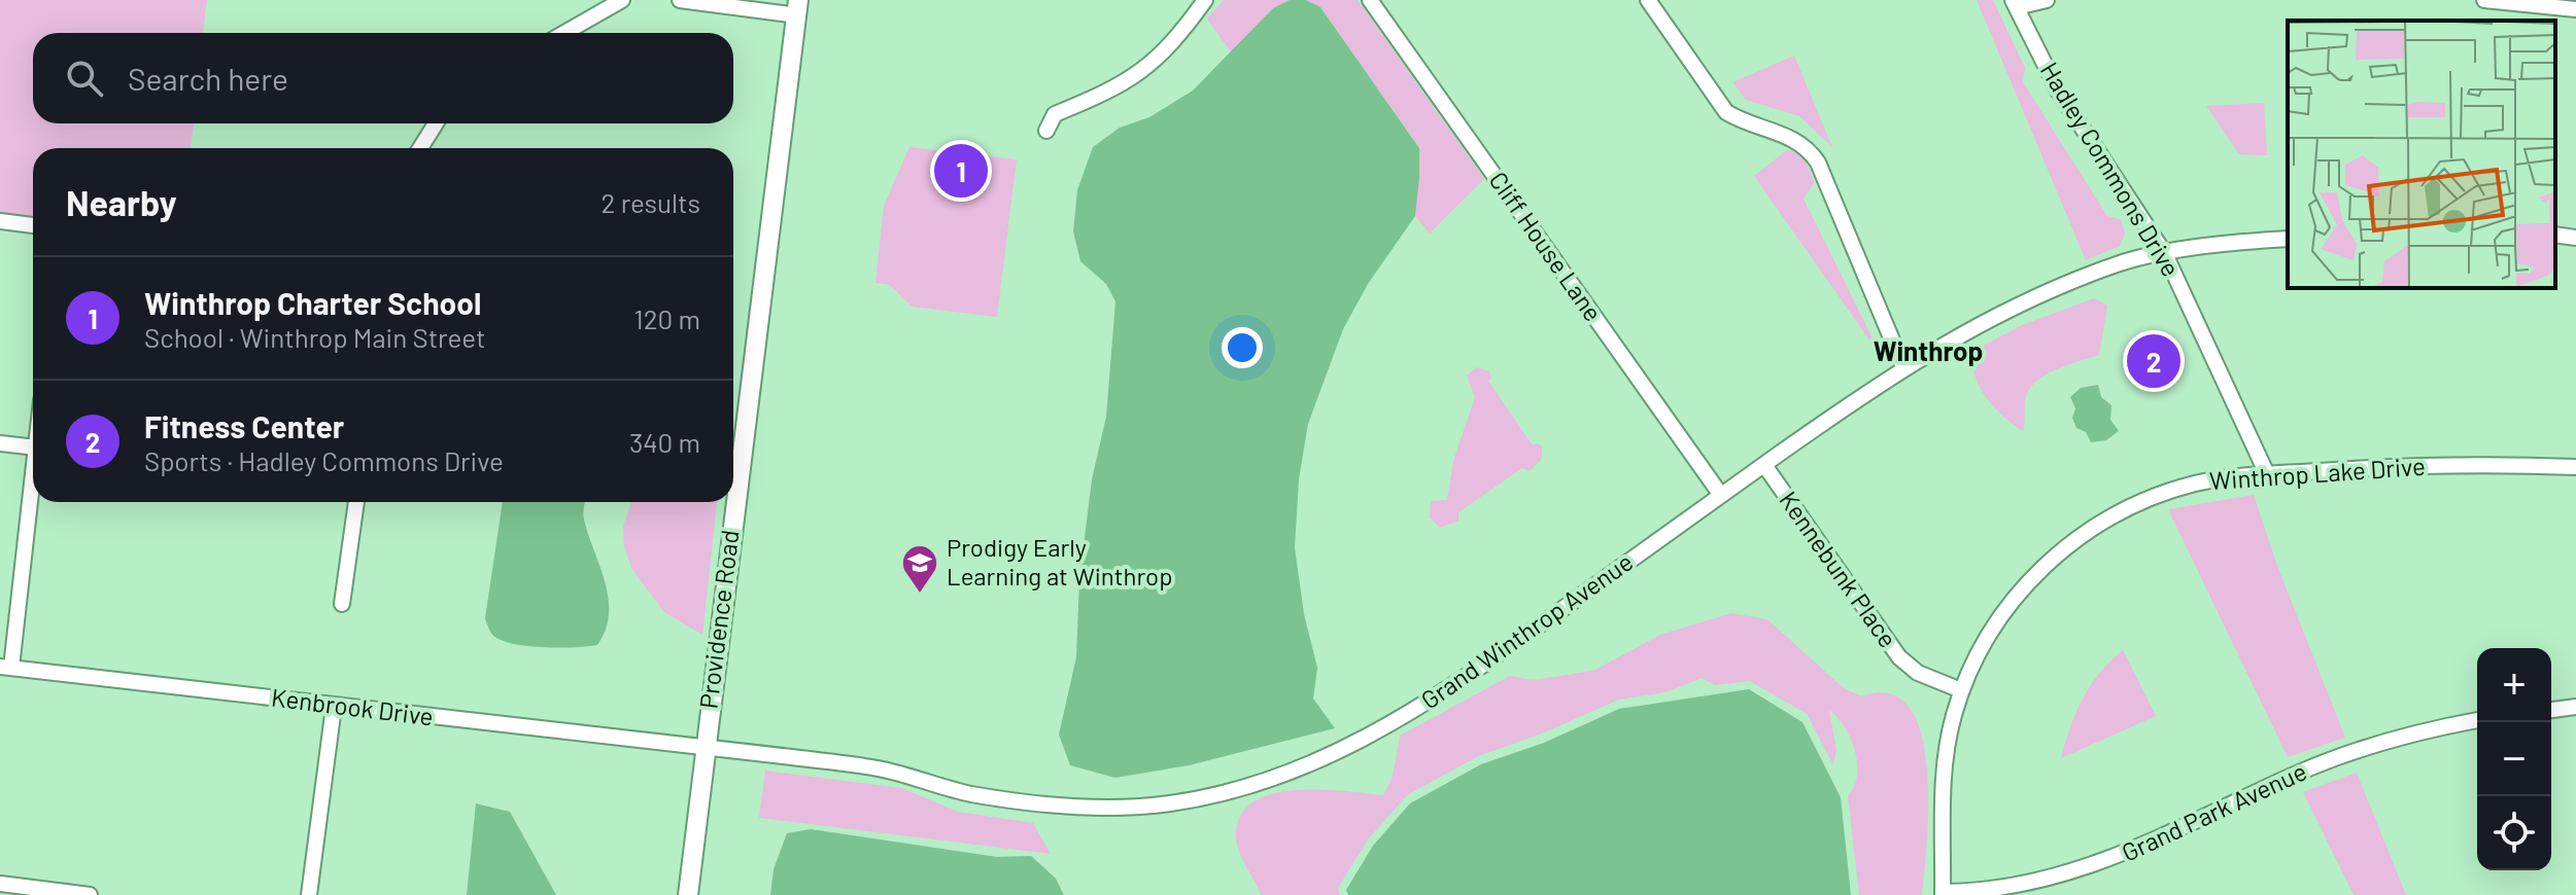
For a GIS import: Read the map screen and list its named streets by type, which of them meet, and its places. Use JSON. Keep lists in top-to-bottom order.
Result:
{
  "streets": {
    "street": [
      "Hadley Commons Drive",
      "Cliff House Lane",
      "Winthrop Lake Drive",
      "Kennebunk Place",
      "Providence Road",
      "Grand Winthrop Avenue",
      "Kenbrook Drive",
      "Grand Park Avenue"
    ]
  },
  "crossings": [
    ["Hadley Commons Drive", "Winthrop Lake Drive"],
    ["Hadley Commons Drive", "Grand Winthrop Avenue"],
    ["Cliff House Lane", "Grand Winthrop Avenue"],
    ["Winthrop Lake Drive", "Kennebunk Place"],
    ["Winthrop Lake Drive", "Grand Park Avenue"],
    ["Kennebunk Place", "Grand Winthrop Avenue"],
    ["Providence Road", "Grand Winthrop Avenue"],
    ["Providence Road", "Kenbrook Drive"],
    ["Grand Winthrop Avenue", "Kenbrook Drive"]
  ],
  "districts": ["Winthrop"],
  "places": {
    "school or university": ["Prodigy Early Learning at Winthrop"]
  },
  "page": {
    "search": "Search here",
    "pins": ["1", "2"],
    "heading": ["Nearby", "2 results"],
    "list": [
      {
        "mark": "1",
        "name": "Winthrop Charter School",
        "note": "School · Winthrop Main Street",
        "value": "120 m"
      },
      {
        "mark": "2",
        "name": "Fitness Center",
        "note": "Sports · Hadley Commons Drive",
        "value": "340 m"
      }
    ],
    "map_buttons": ["+", "−"]
  }
}
